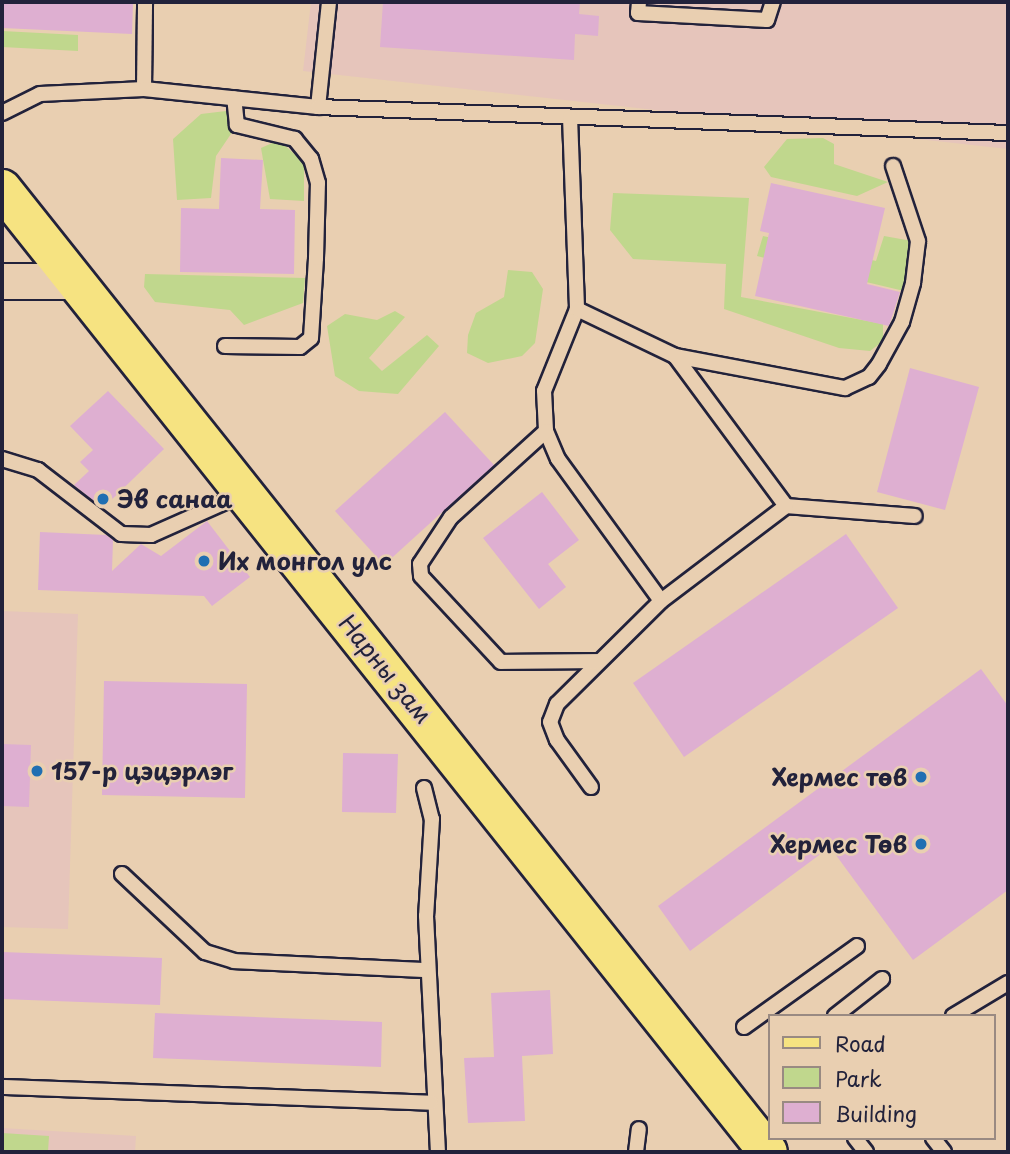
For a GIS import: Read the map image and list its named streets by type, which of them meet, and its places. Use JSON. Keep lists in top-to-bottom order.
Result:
{
  "streets": {
    "main road": ["Нарны зам"]
  },
  "places": [
    "Эв санаа",
    "Их монгол улс",
    "157-р цэцэрлэг",
    "Хермес төв",
    "Хермес Төв"
  ],
  "legend": ["Road", "Park", "Building"]
}
